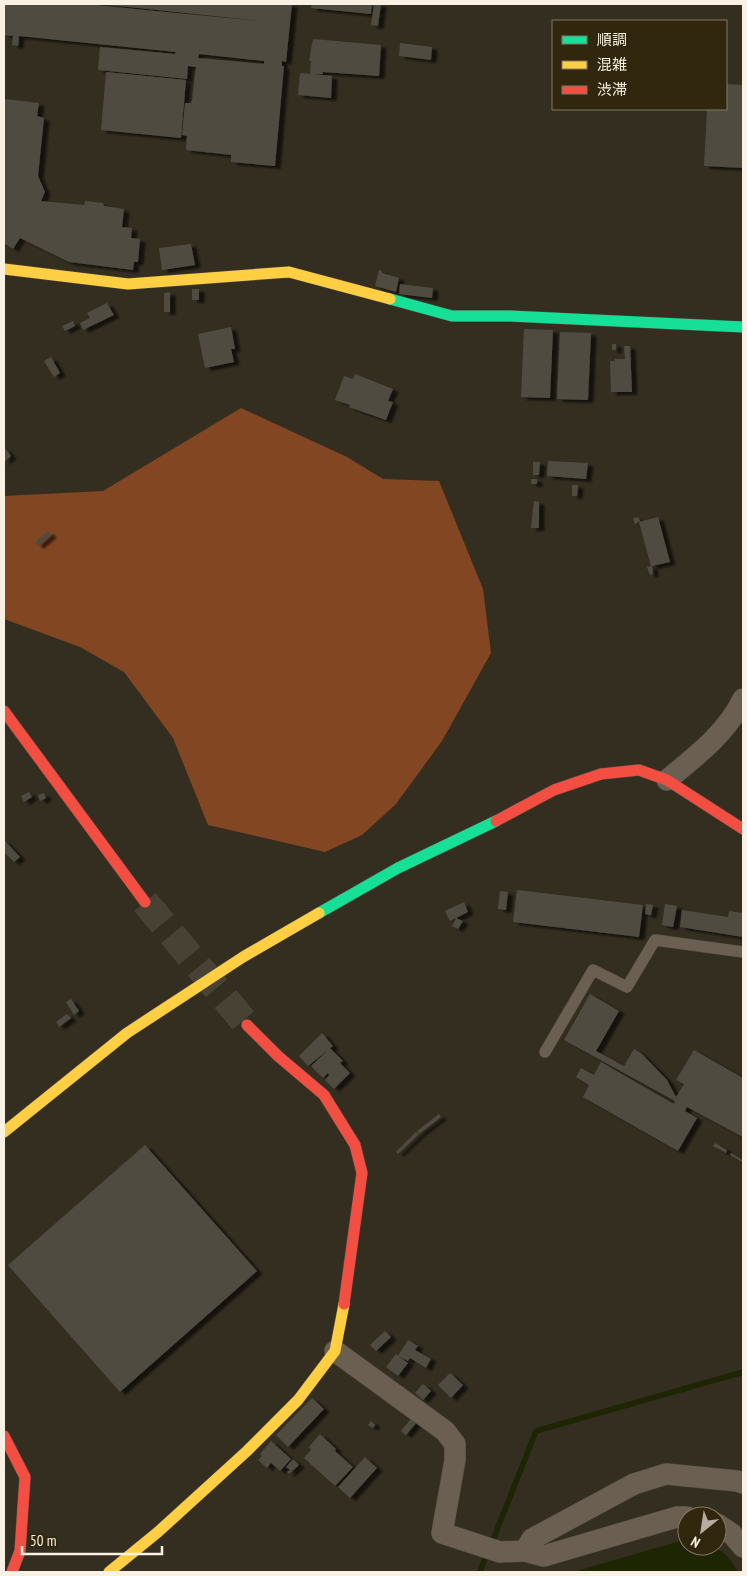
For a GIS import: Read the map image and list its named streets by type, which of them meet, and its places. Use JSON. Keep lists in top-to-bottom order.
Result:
{
  "legend": ["順調", "混雑", "渋滞"],
  "scale_bar": "50 m",
  "north": "bottom left"
}
